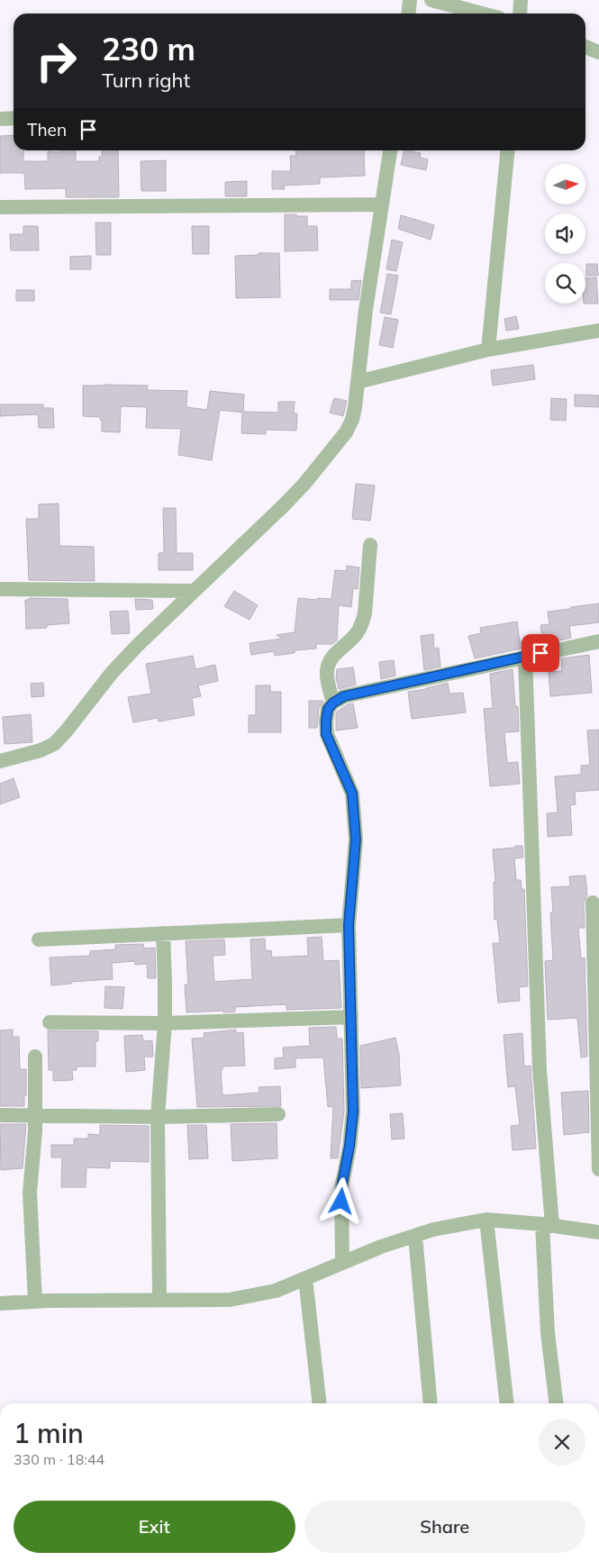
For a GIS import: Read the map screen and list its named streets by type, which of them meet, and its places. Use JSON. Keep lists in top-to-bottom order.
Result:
{
  "north": "right",
  "page": {
    "turn": ["230 m", "Turn right"],
    "then": "Then",
    "heading": ["1 min", "330 m · 18:44"],
    "buttons": ["Exit", "Share"]
  }
}
